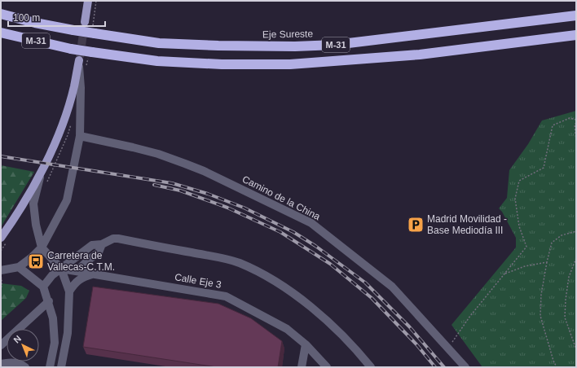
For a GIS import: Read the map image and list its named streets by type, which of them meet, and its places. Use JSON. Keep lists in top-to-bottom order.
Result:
{
  "streets": {
    "highway": ["Eje Sureste", "M-31"],
    "street": ["Camino de la China", "Calle Eje 3"]
  },
  "places": {
    "parking": ["Madrid Movilidad - Base Mediodía III"],
    "bus stop": ["Carretera de Vallecas-C.T.M."]
  },
  "scale_bar": "100 m",
  "north": "top left"
}
